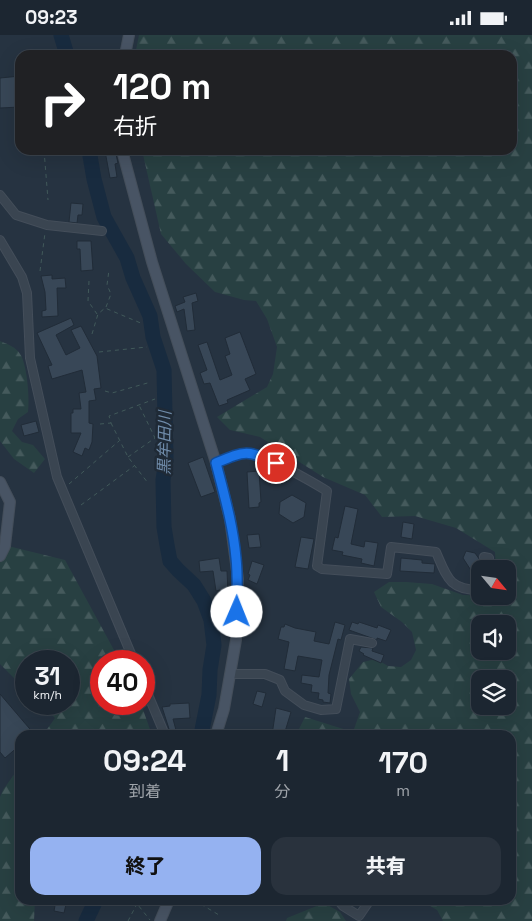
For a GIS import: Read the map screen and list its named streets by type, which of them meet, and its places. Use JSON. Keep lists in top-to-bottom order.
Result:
{
  "water": ["黒牟田川"],
  "north": "bottom right",
  "page": {
    "status": "09:23",
    "turn": ["120 m", "右折"],
    "speed": "31 km/h",
    "limit": "40",
    "eta": [
      "09:24",
      "到着",
      "1",
      "分",
      "170",
      "m"
    ],
    "buttons": ["終了", "共有"]
  }
}
